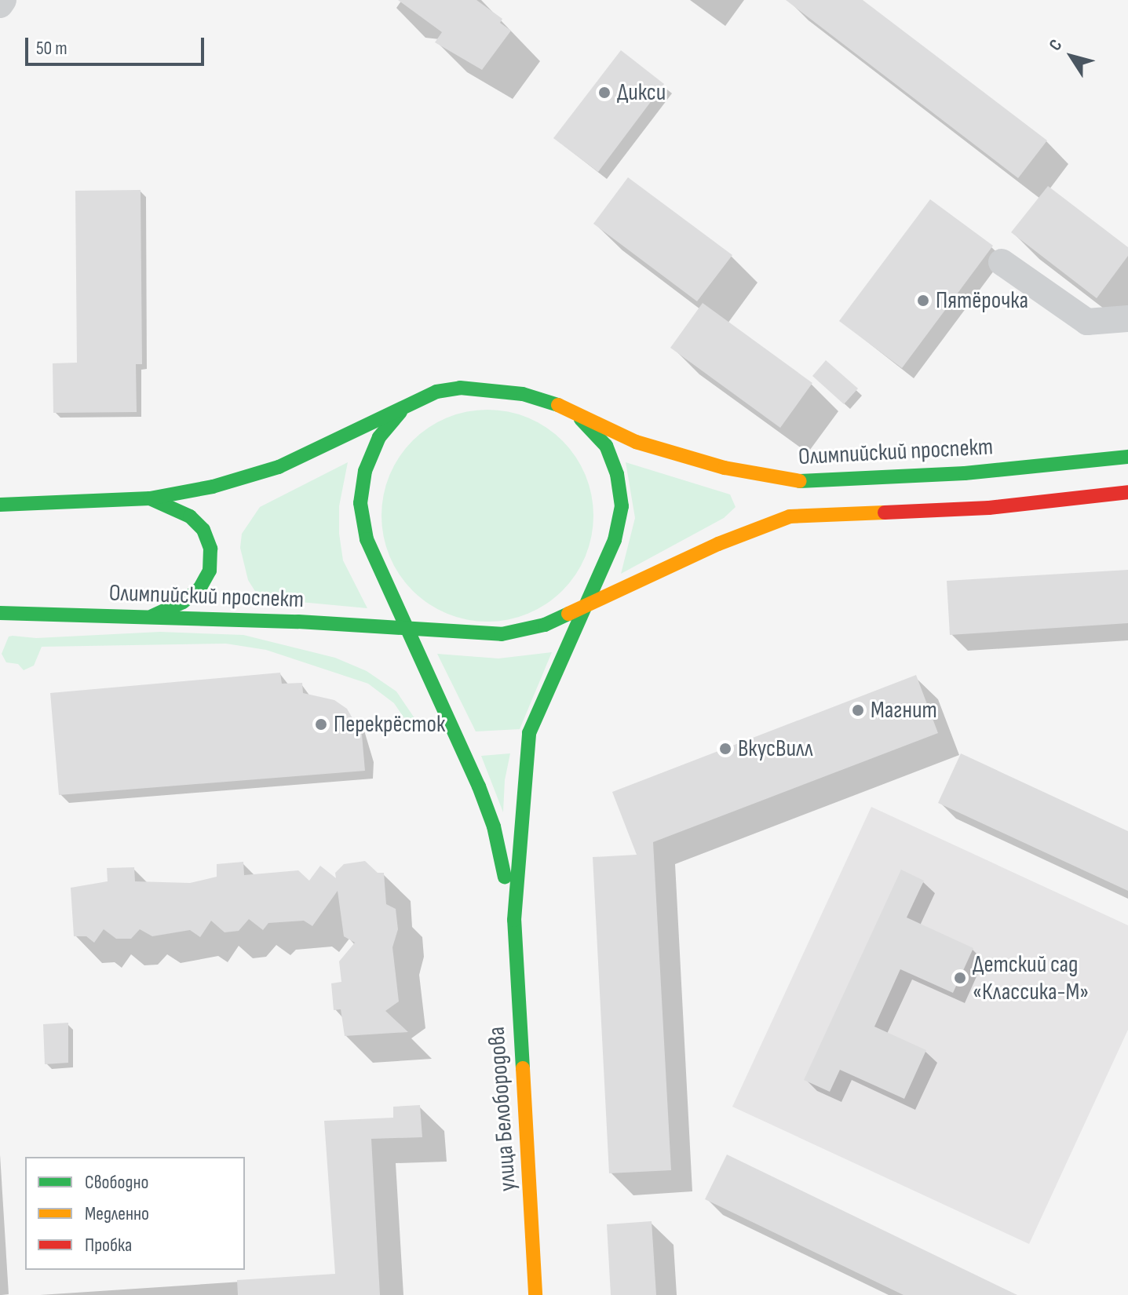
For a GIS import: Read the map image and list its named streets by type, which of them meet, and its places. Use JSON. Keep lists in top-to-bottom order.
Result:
{
  "streets": {
    "main road": ["Олимпийский проспект", "улица Белобородова"]
  },
  "places": [
    "Дикси",
    "Пятёрочка",
    "Магнит",
    "Перекрёсток",
    "ВкусВилл",
    "Детский сад «Классика-М»"
  ],
  "legend": ["Свободно", "Медленно", "Пробка"],
  "scale_bar": "50 m",
  "north": "top left"
}
